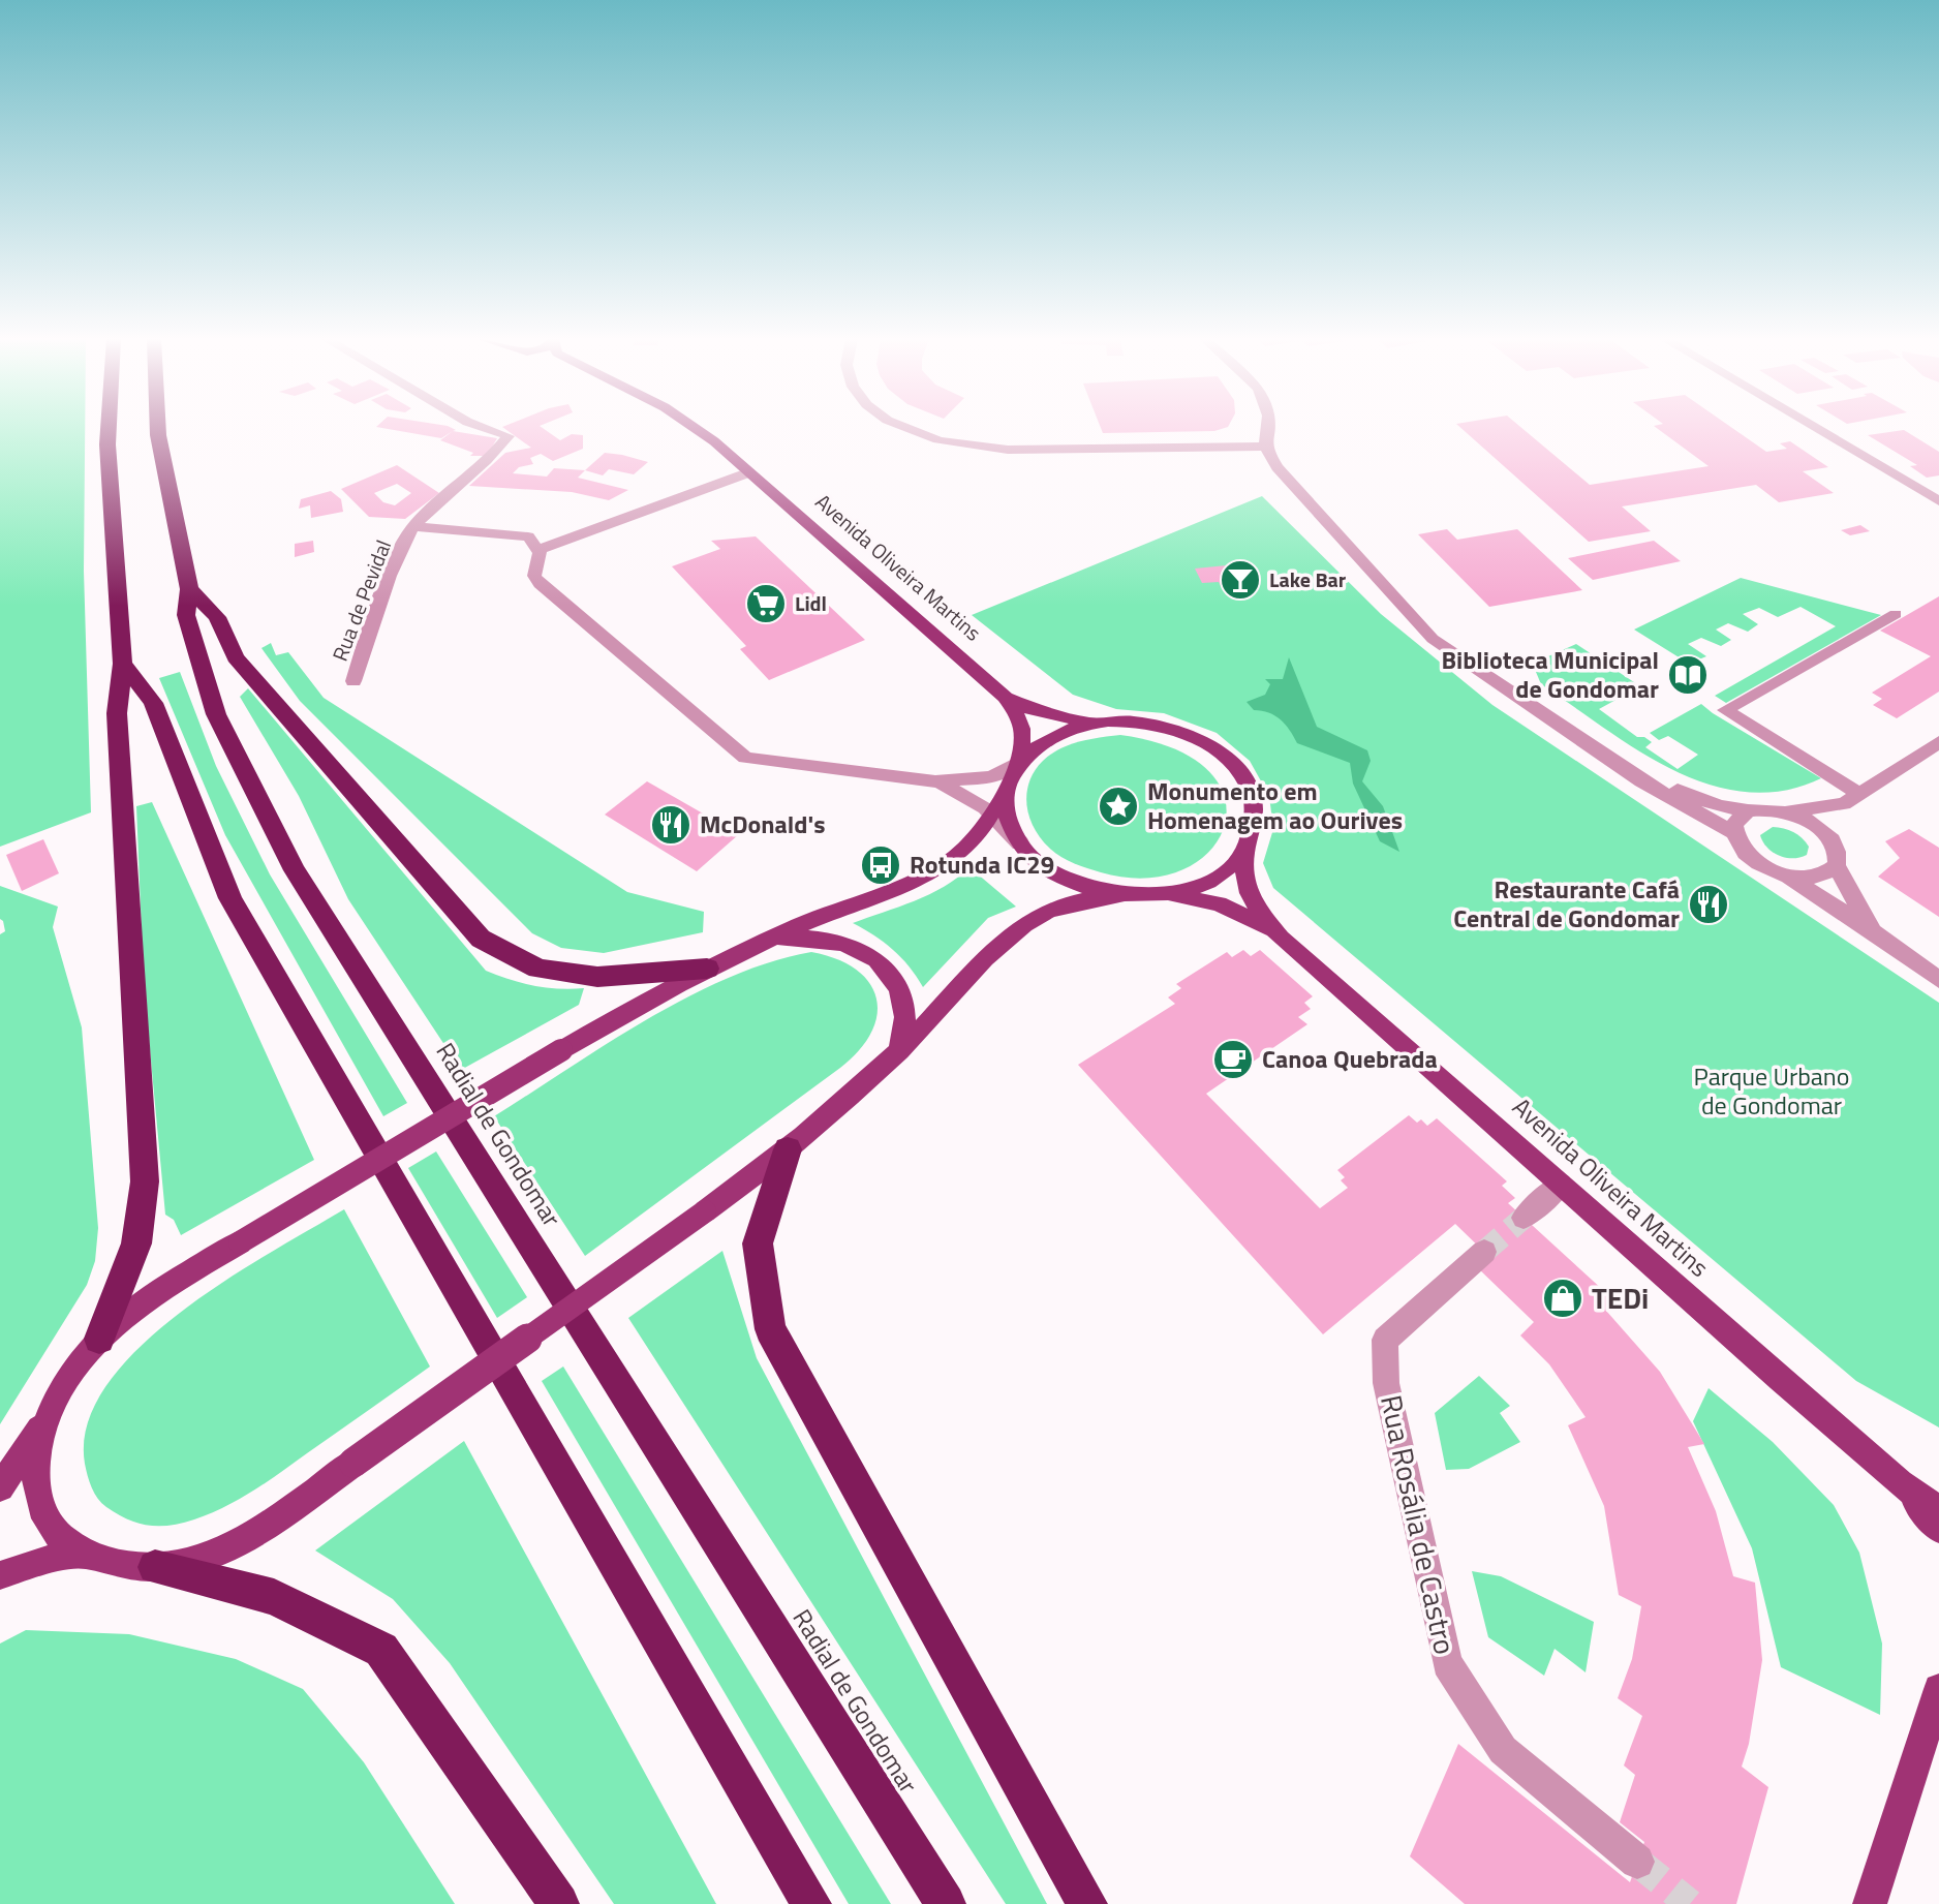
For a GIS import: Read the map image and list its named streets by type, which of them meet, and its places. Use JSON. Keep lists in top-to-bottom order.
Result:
{
  "streets": {
    "highway": ["Radial de Gondomar"],
    "main road": ["Avenida Oliveira Martins"],
    "street": ["Rua de Pevidal", "Rua Rosália de Castro"]
  },
  "parks": ["Parque Urbano de Gondomar"],
  "places": {
    "bar": ["Lake Bar"],
    "supermarket": ["Lidl"],
    "library": ["Biblioteca Municipal de Gondomar"],
    "place": ["Monumento em Homenagem ao Ourives"],
    "restaurant": ["McDonald's", "Restaurante Cafá Central de Gondomar"],
    "bus stop": ["Rotunda IC29"],
    "cafe": ["Canoa Quebrada"],
    "shop": ["TEDi"]
  }
}
